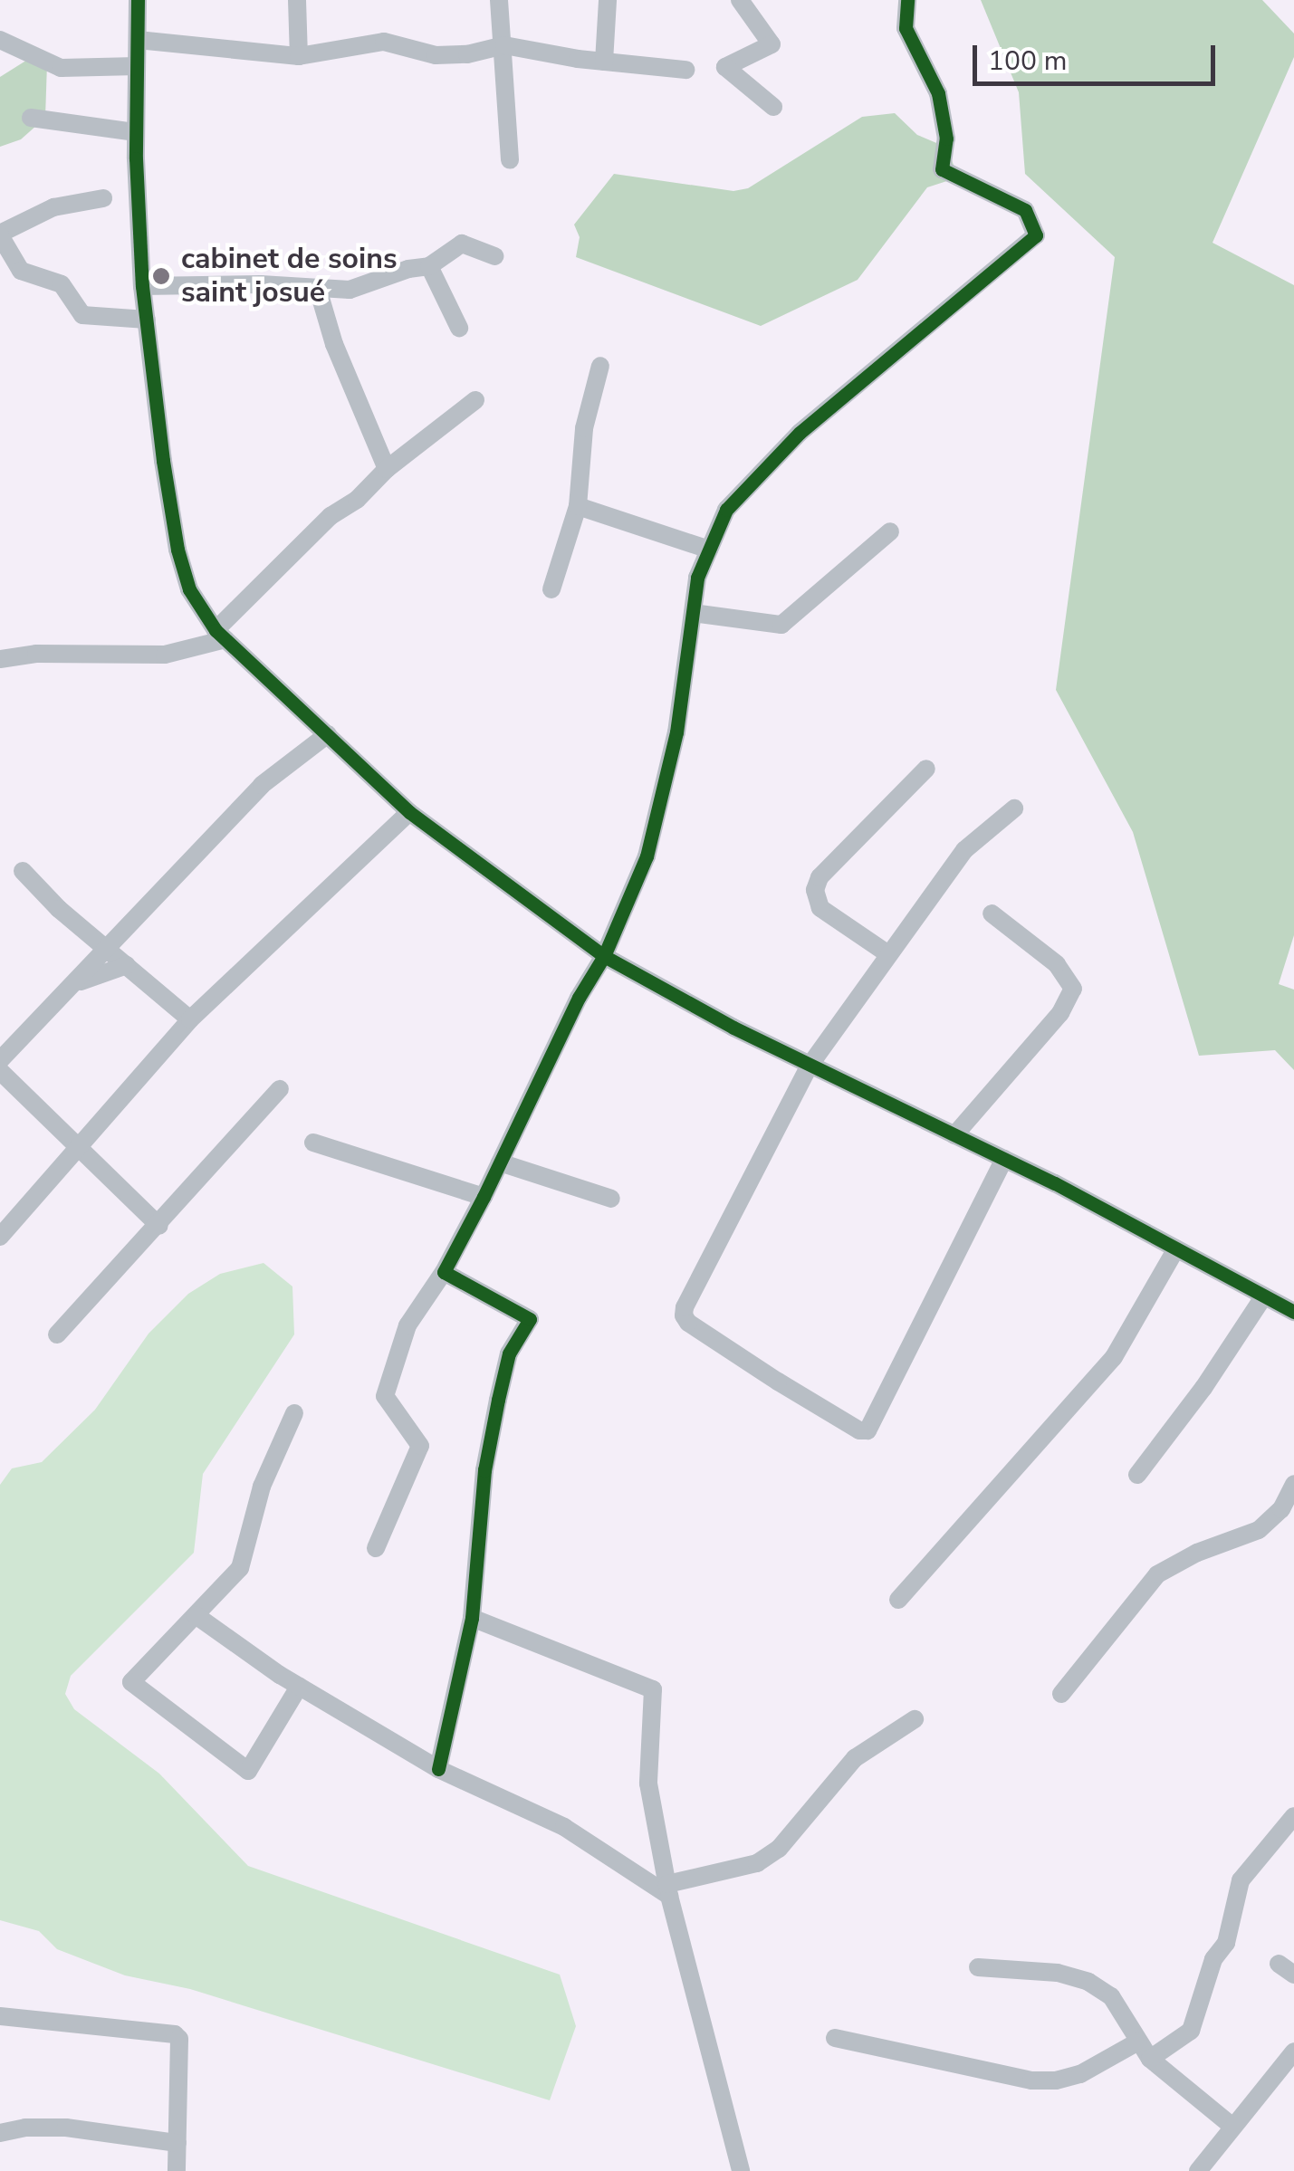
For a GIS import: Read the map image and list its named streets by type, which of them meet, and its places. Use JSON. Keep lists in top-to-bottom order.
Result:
{
  "places": ["cabinet de soins saint josué"],
  "scale_bar": "100 m"
}
